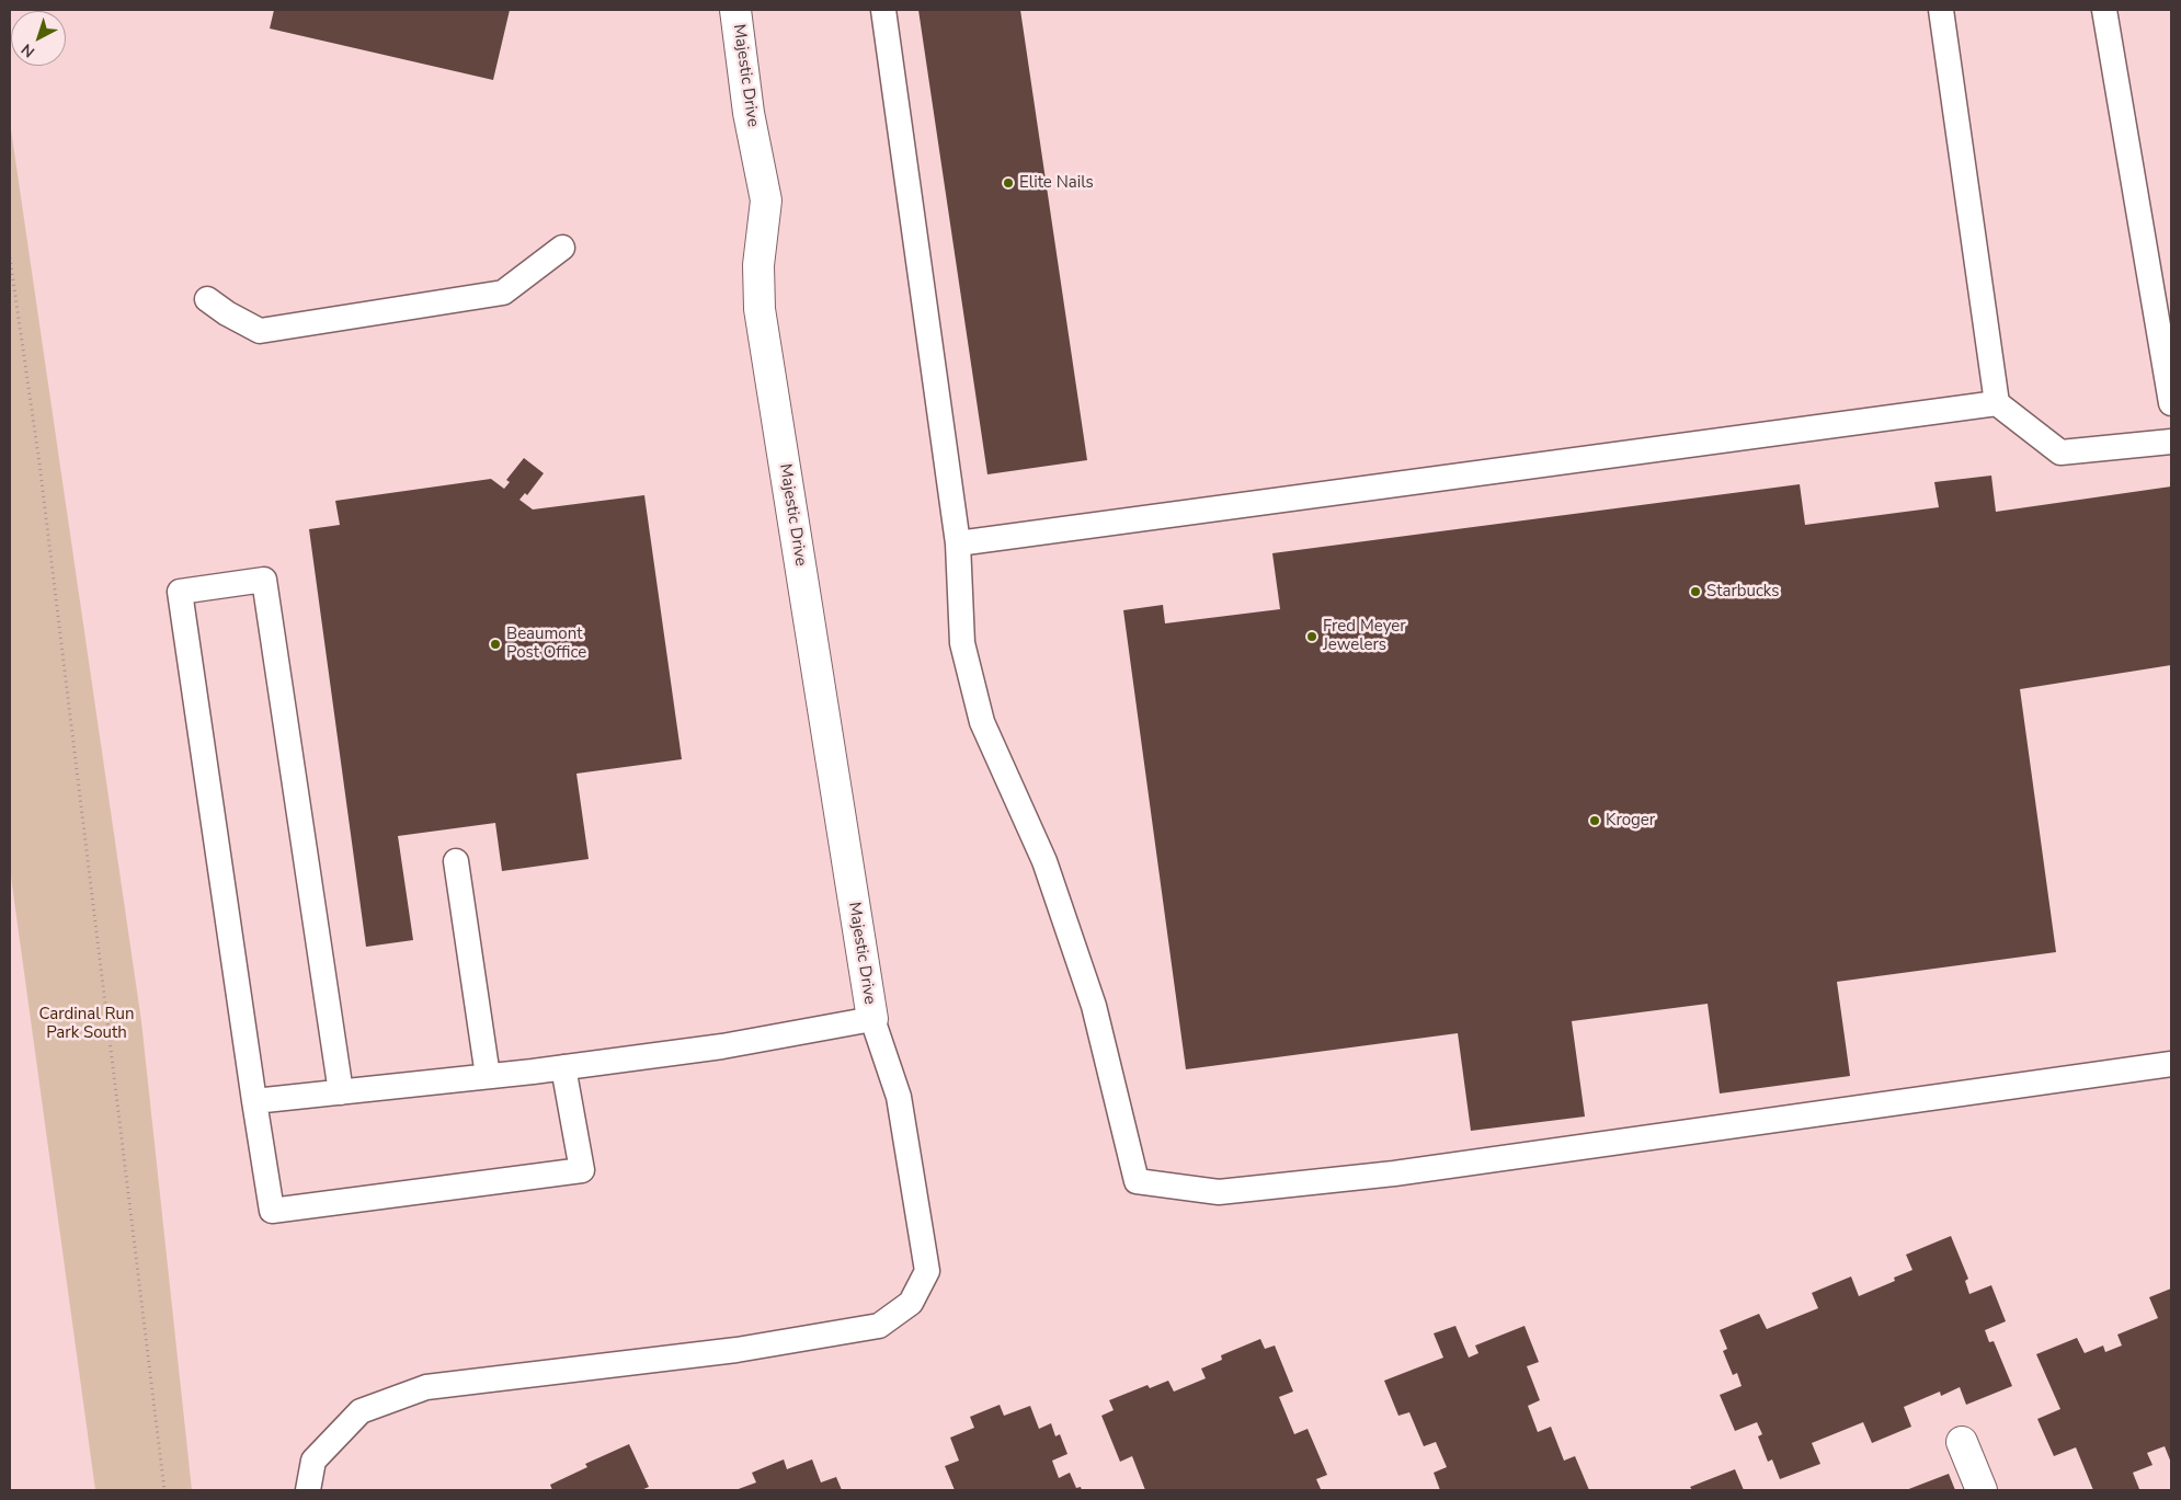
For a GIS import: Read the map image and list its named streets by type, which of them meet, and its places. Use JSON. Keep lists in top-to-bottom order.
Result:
{
  "streets": {
    "street": ["Majestic Drive"]
  },
  "parks": ["Cardinal Run Park South"],
  "places": [
    "Elite Nails",
    "Starbucks",
    "Fred Meyer Jewelers",
    "Beaumont Post Office",
    "Kroger"
  ],
  "north": "bottom left"
}
